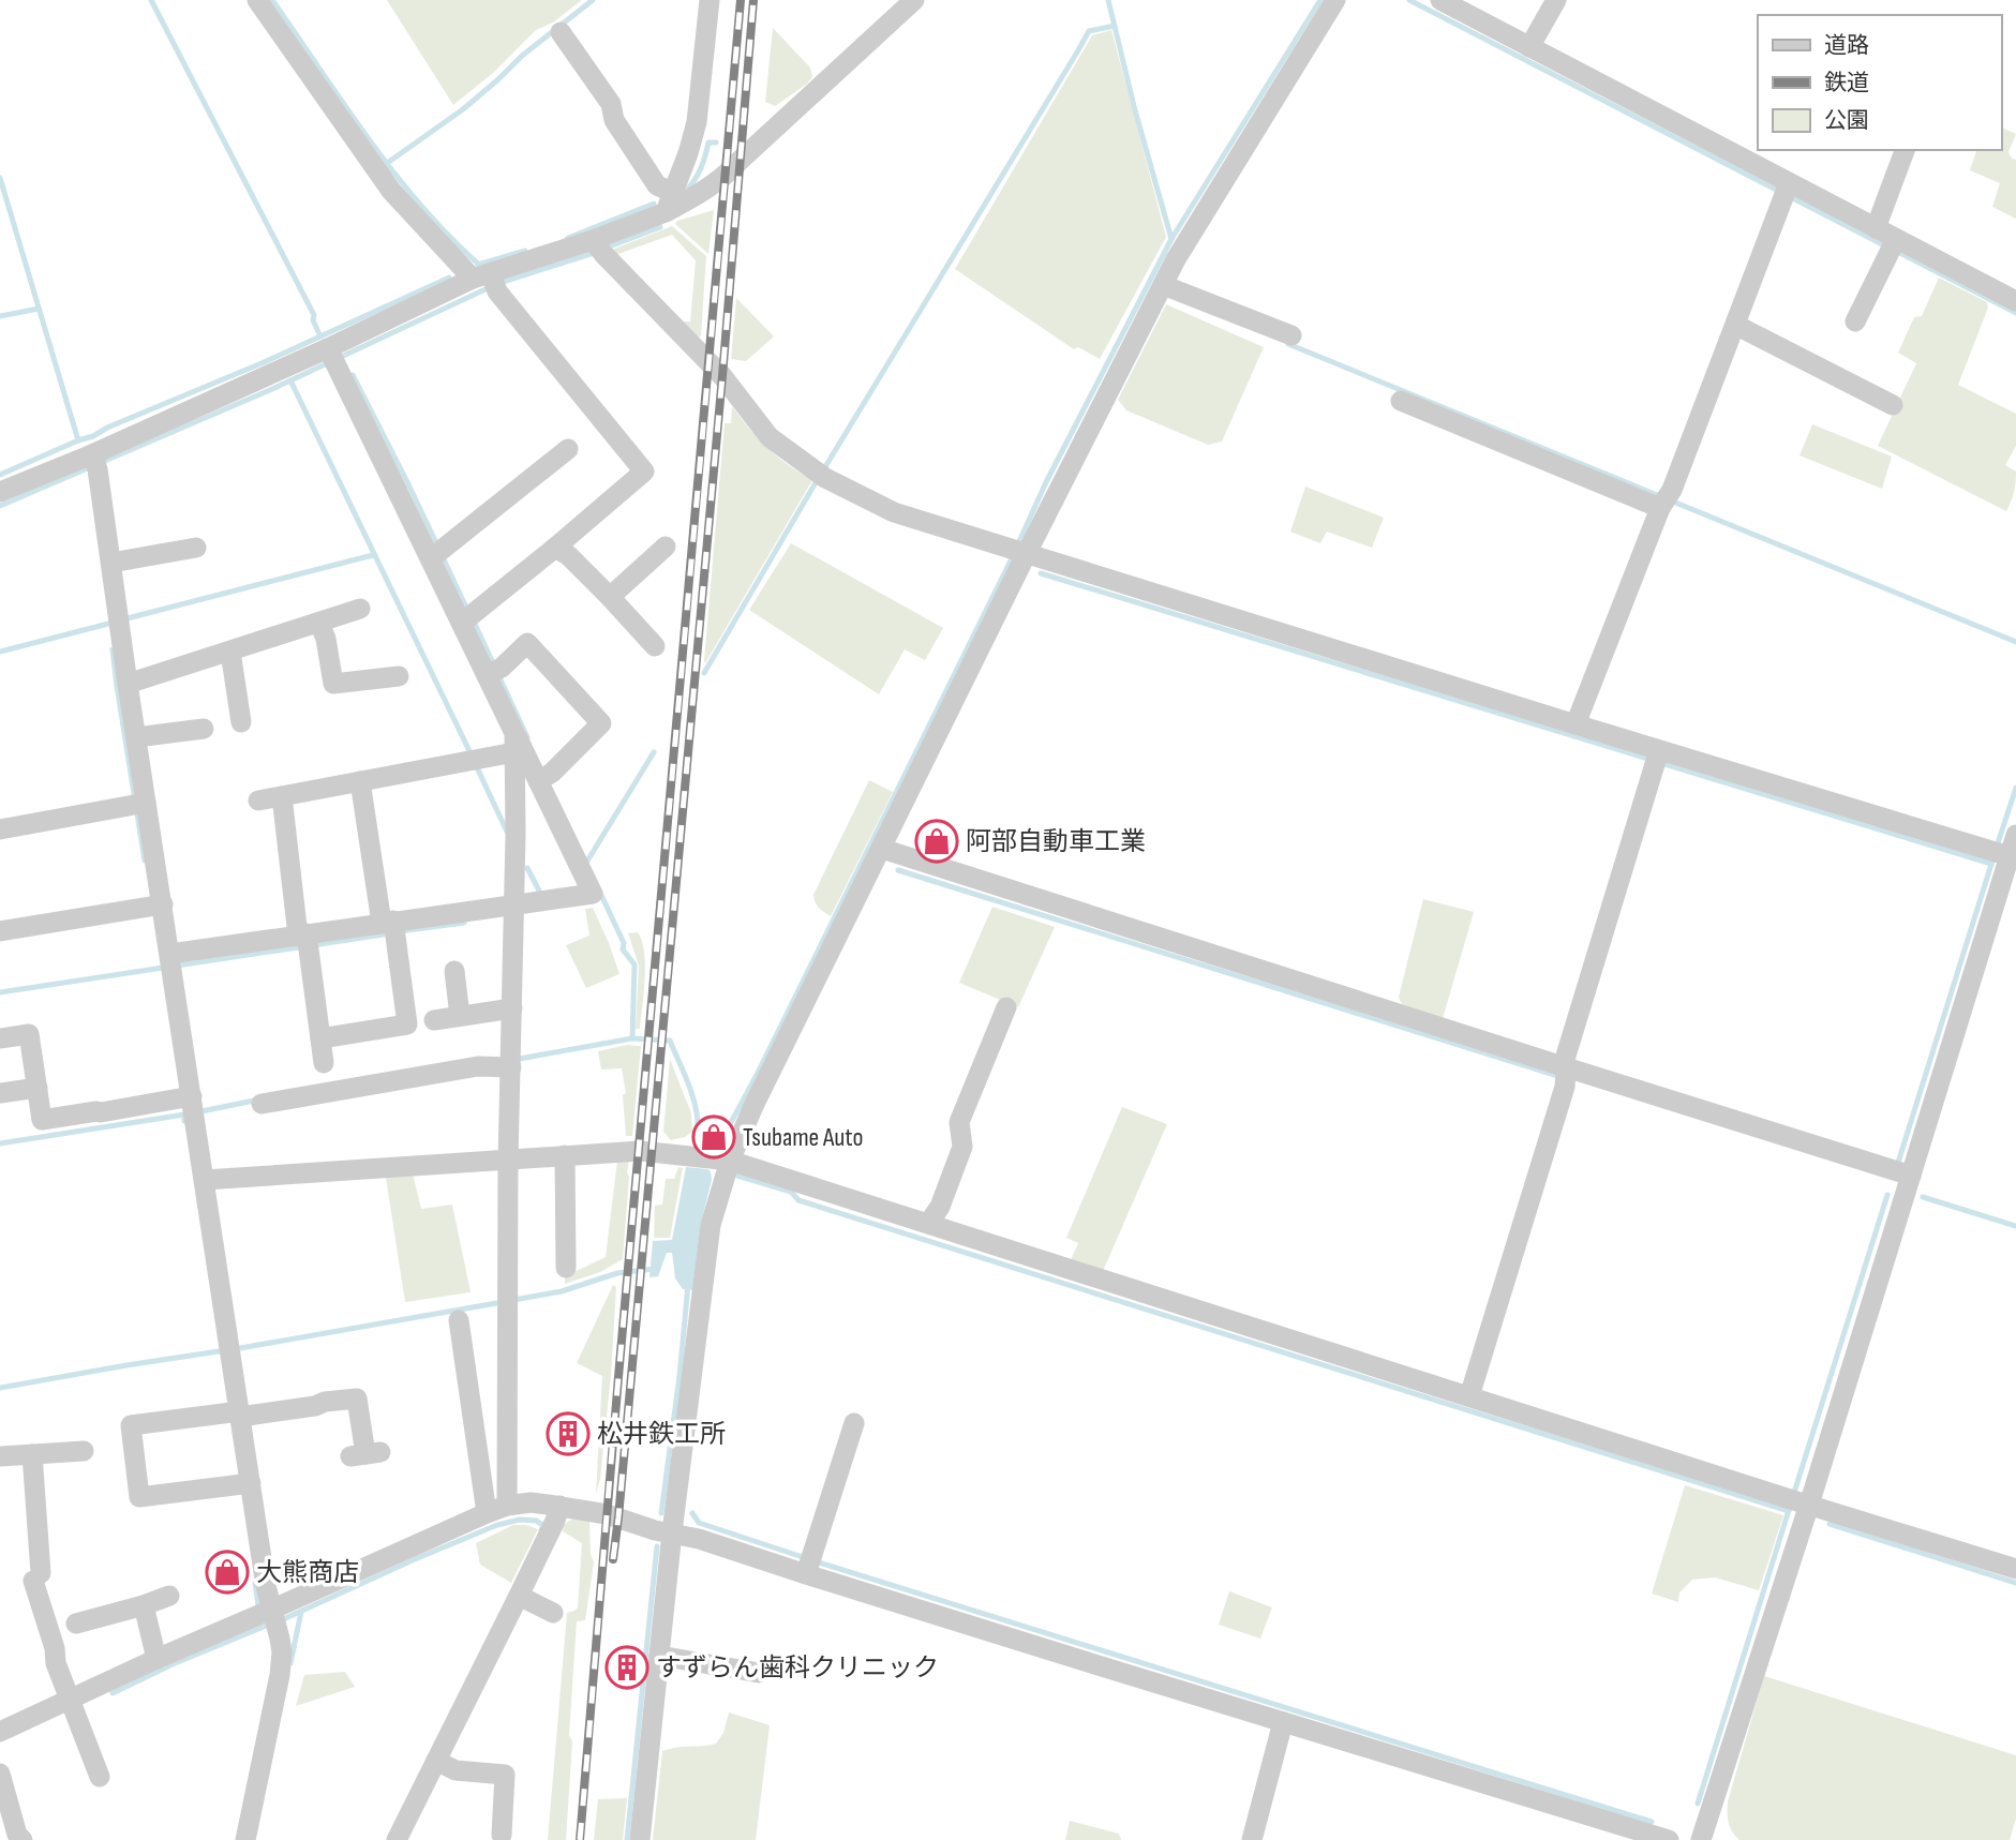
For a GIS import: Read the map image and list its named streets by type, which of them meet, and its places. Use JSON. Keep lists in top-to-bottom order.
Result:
{
  "places": {
    "shop": ["阿部自動車工業", "Tsubame Auto", "大熊商店"],
    "building": ["松井鉄工所", "すずらん歯科クリニック"]
  },
  "legend": ["道路", "鉄道", "公園"]
}
